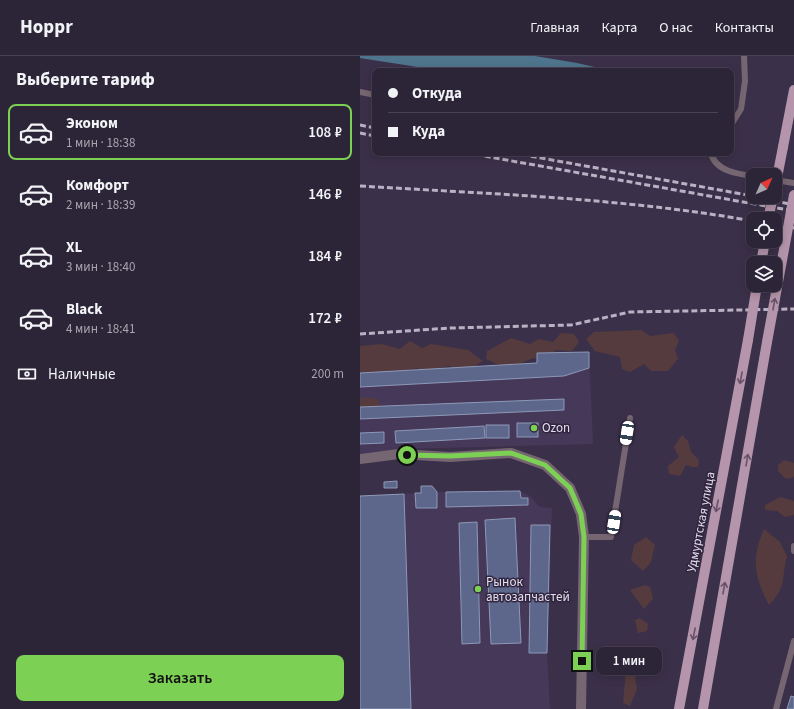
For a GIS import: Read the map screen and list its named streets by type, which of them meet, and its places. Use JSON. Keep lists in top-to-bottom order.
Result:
{
  "streets": {
    "main road": ["Удмуртская улица"]
  },
  "places": ["Ozon", "Рынок автозапчастей"],
  "north": "top right",
  "page": {
    "header": "Hoppr",
    "nav": [
      "Главная",
      "Карта",
      "О нас",
      "Контакты"
    ],
    "heading": "Выберите тариф",
    "banner": ["Откуда", "Куда"],
    "list": [
      {
        "name": "Эконом",
        "note": "1 мин · 18:38",
        "value": "108 ₽"
      },
      {
        "name": "Комфорт",
        "note": "2 мин · 18:39",
        "value": "146 ₽"
      },
      {
        "name": "XL",
        "note": "3 мин · 18:40",
        "value": "184 ₽"
      },
      {
        "name": "Black",
        "note": "4 мин · 18:41",
        "value": "172 ₽"
      }
    ],
    "pay": ["Наличные", "200 m"],
    "buttons": "Заказать",
    "bubble": "1 мин"
  }
}
